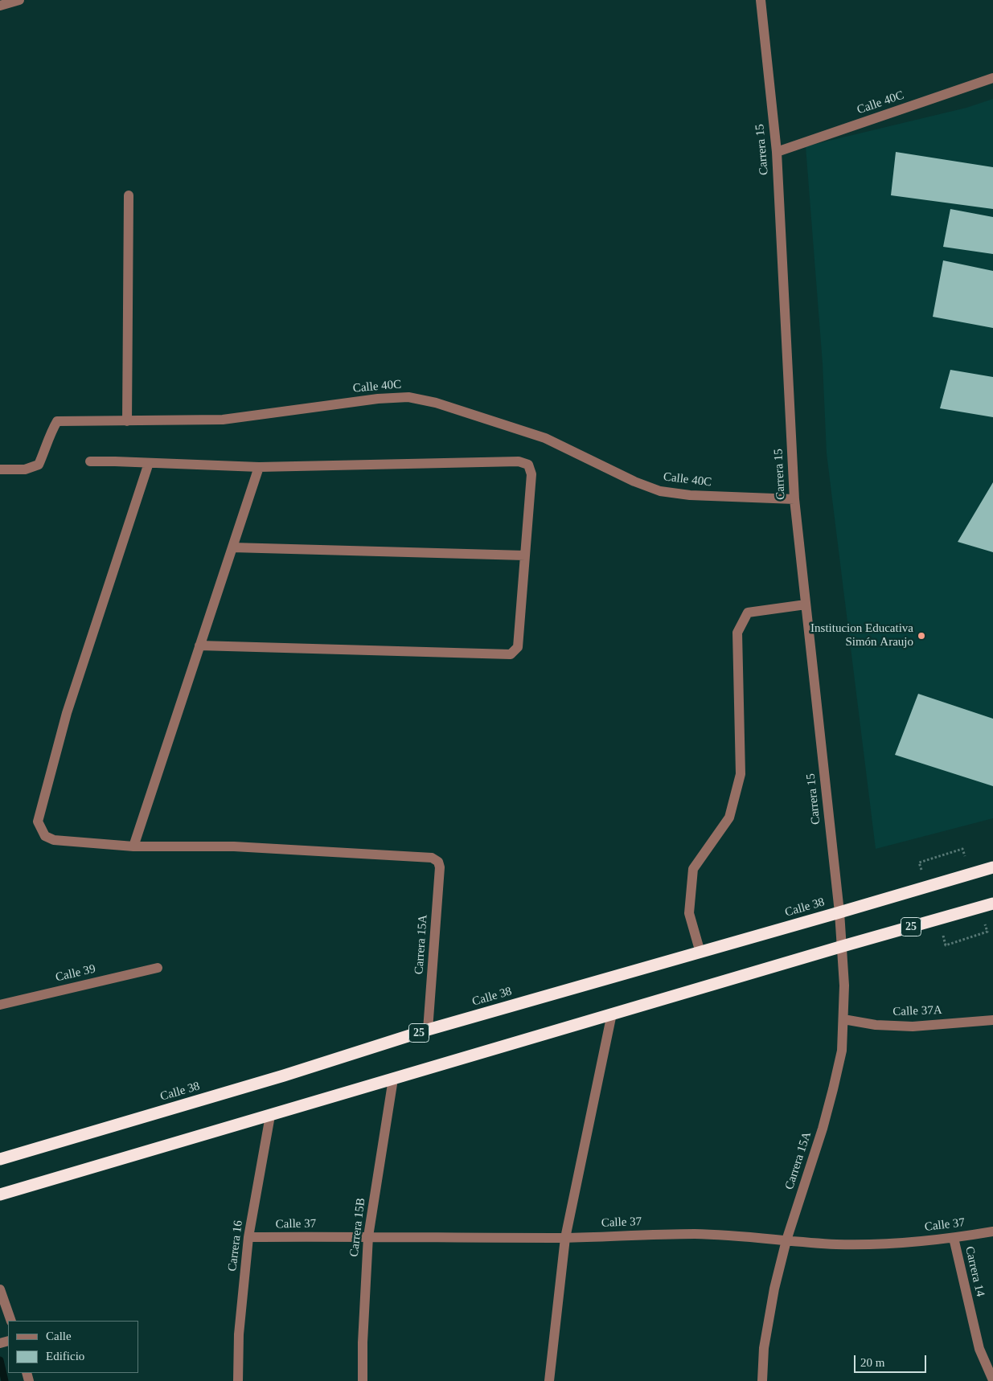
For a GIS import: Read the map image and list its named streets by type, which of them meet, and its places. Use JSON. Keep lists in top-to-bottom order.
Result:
{
  "streets": {
    "highway": ["Calle 38", "25"],
    "street": [
      "Calle 40C",
      "Carrera 15",
      "Carrera 15A",
      "Calle 39",
      "Calle 37A",
      "Calle 37",
      "Carrera 15B",
      "Carrera 16",
      "Carrera 14"
    ]
  },
  "crossings": [
    ["Calle 40C", "Carrera 15"],
    ["Carrera 15", "Calle 38"],
    ["Carrera 15", "25"],
    ["Carrera 15", "Carrera 15A"],
    ["Calle 38", "Carrera 15A"],
    ["25", "Carrera 15A"],
    ["25", "Carrera 15B"],
    ["25", "Carrera 16"],
    ["Carrera 15A", "Calle 37A"],
    ["Carrera 15A", "Calle 37"],
    ["Calle 37", "Carrera 15B"],
    ["Calle 37", "Carrera 16"],
    ["Calle 37", "Carrera 14"]
  ],
  "places": ["Institucion Educativa Simón Araujo"],
  "legend": ["Calle", "Edificio"],
  "scale_bar": "20 m"
}
